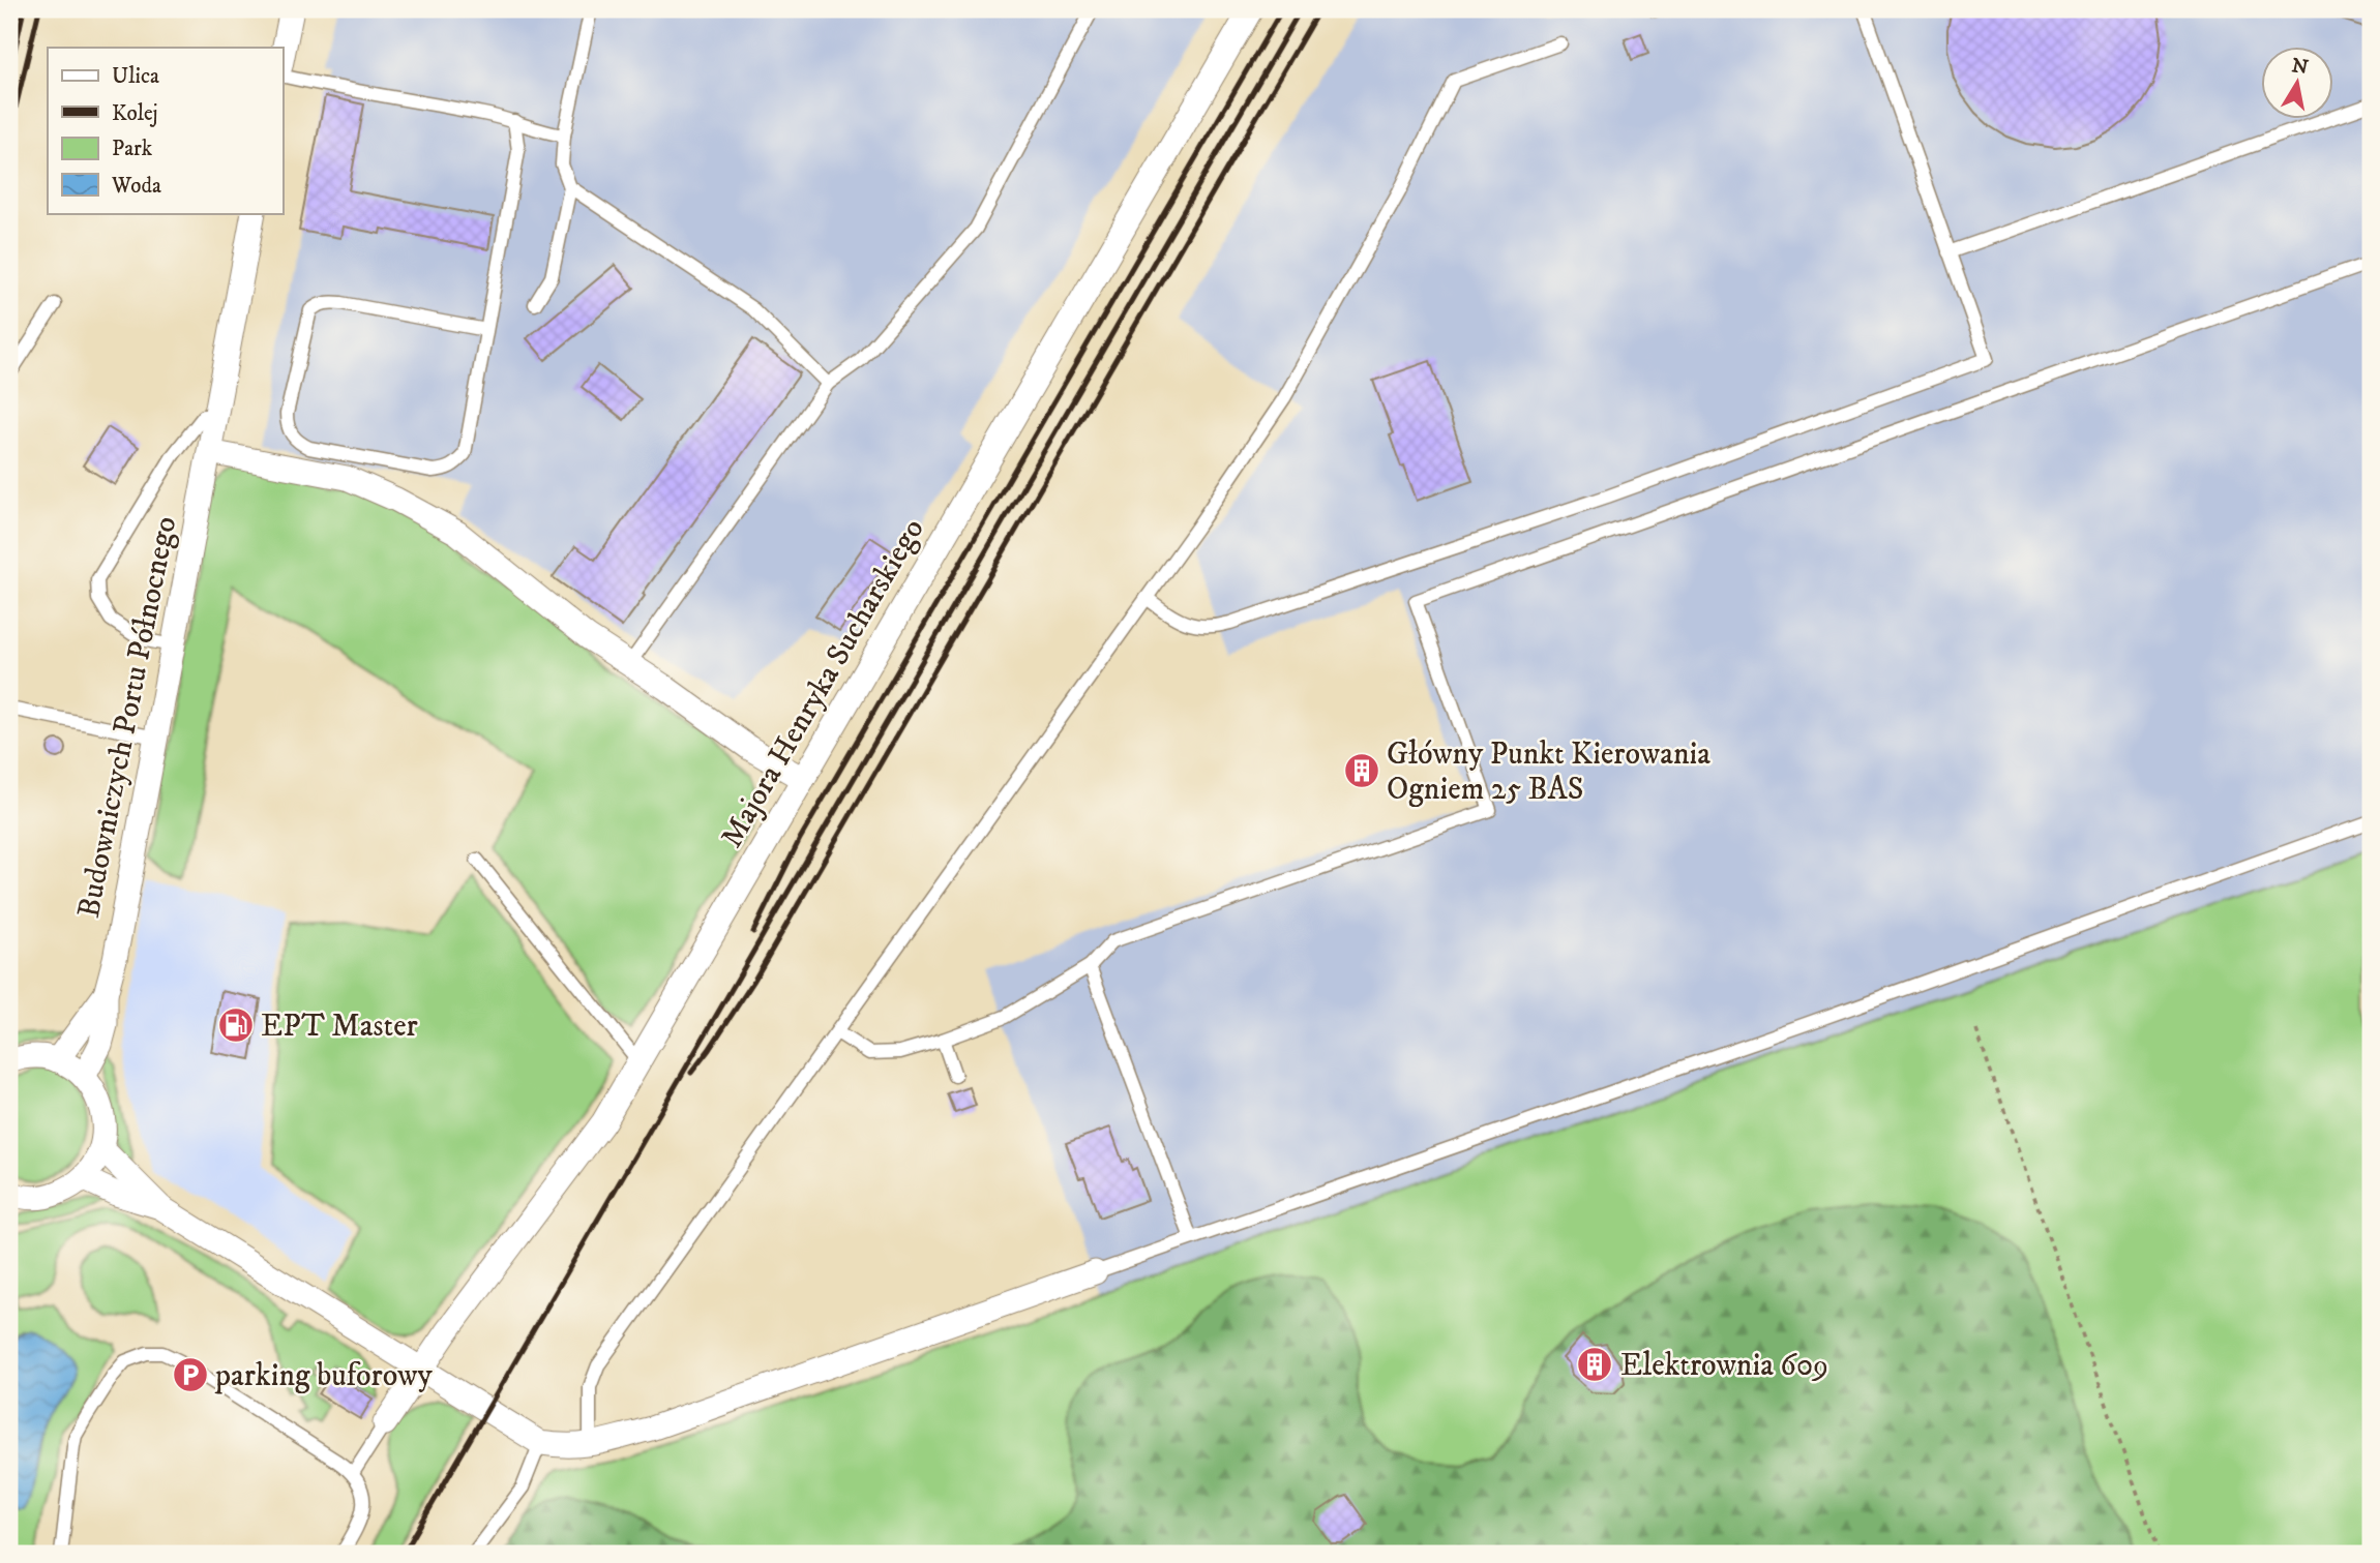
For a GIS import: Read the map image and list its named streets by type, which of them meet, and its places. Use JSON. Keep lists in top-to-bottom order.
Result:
{
  "streets": {
    "street": ["Majora Henryka Sucharskiego", "Budowniczych Portu Północnego"]
  },
  "places": {
    "building": ["Główny Punkt Kierowania Ogniem 25 BAS", "Elektrownia 609"],
    "fuel station": ["EPT Master"],
    "parking": ["parking buforowy"]
  },
  "legend": [
    "Ulica",
    "Kolej",
    "Park",
    "Woda"
  ],
  "north": "top"
}
